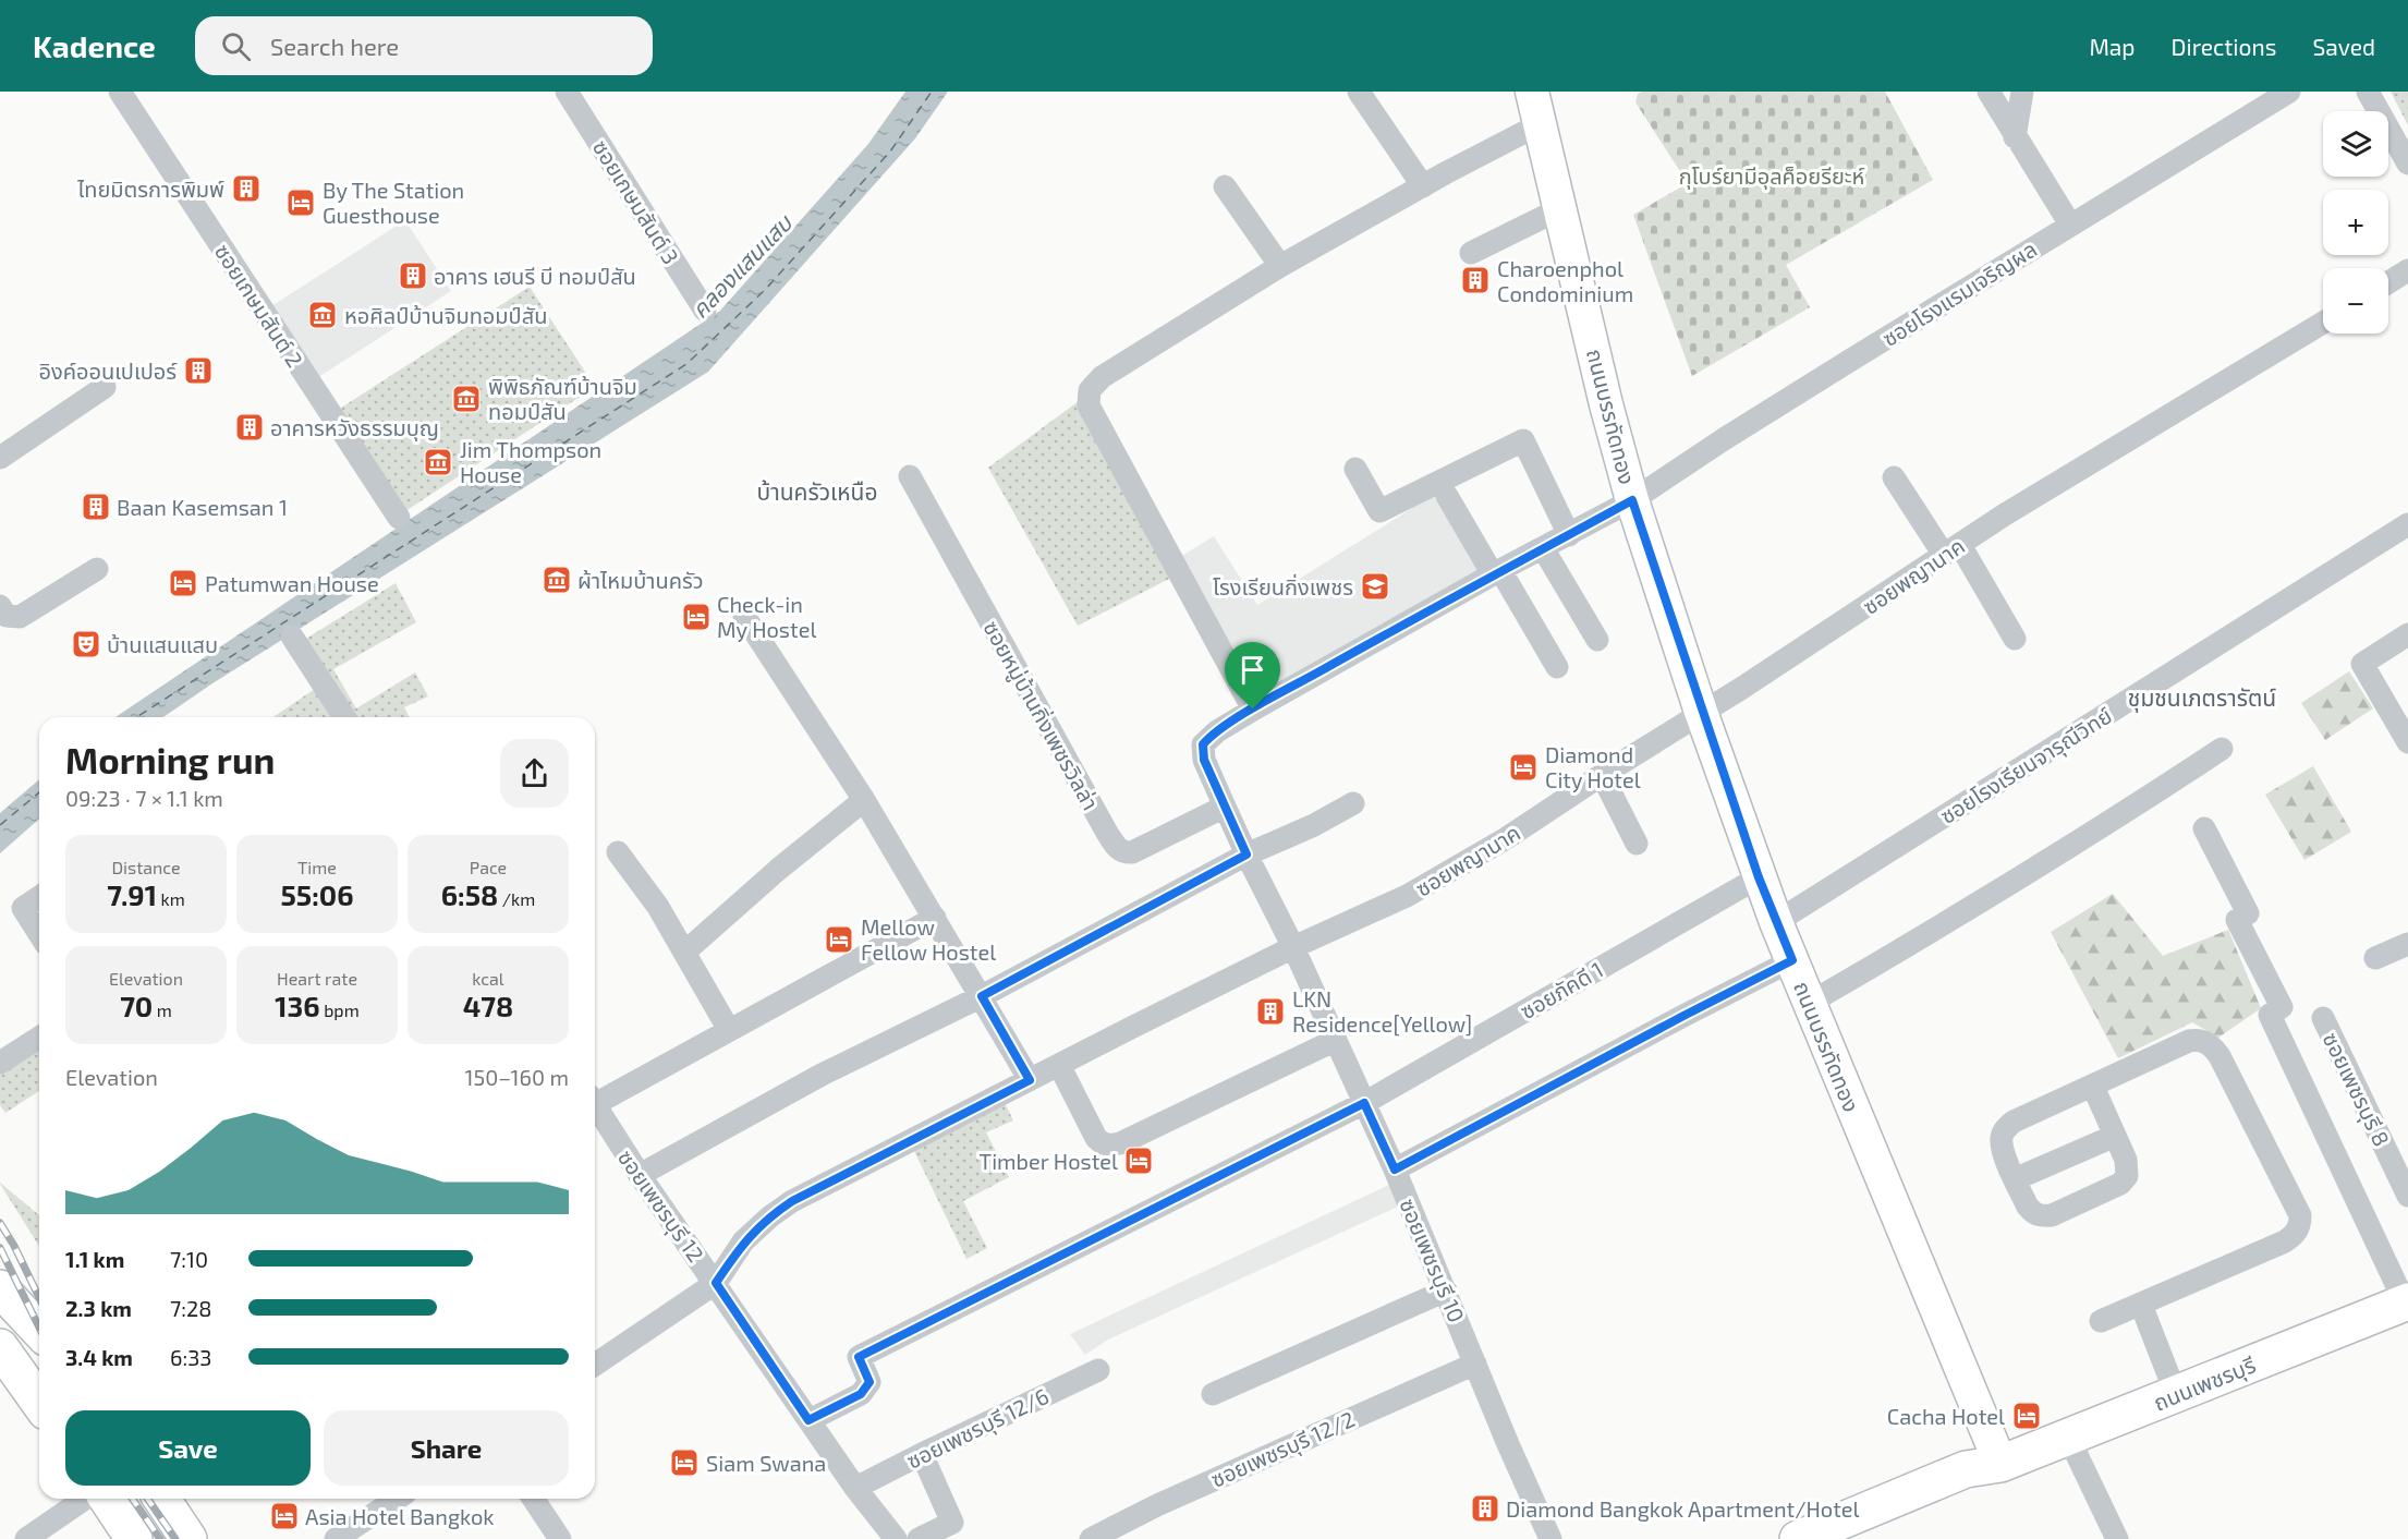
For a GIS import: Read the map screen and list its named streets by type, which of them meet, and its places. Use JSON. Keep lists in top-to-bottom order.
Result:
{
  "streets": {
    "main road": ["ถนนบรรทัดทอง", "ถนนเพชรบุรี"],
    "street": [
      "ซอยเกษมสันต์ 3",
      "ซอยโรงแรมเจริญผล",
      "ซอยเกษมสันต์ 2",
      "ซอยพญานาค",
      "ซอยหมู่บ้านกิ่งเพชรวิลล่า",
      "ซอยโรงเรียนจารุณีวิทย์",
      "ซอยภัคดี 1",
      "ซอยเพชรบุรี 8",
      "ซอยเพชรบุรี 12",
      "ซอยเพชรบุรี 10",
      "ซอยเพชรบุรี 12/6",
      "ซอยเพชรบุรี 12/2"
    ]
  },
  "crossings": [
    ["ซอยโรงแรมเจริญผล", "ถนนบรรทัดทอง"],
    ["ซอยโรงแรมเจริญผล", "ซอยเพชรบุรี 10"],
    ["ถนนบรรทัดทอง", "ซอยพญานาค"],
    ["ถนนบรรทัดทอง", "ซอยโรงเรียนจารุณีวิทย์"],
    ["ถนนบรรทัดทอง", "ซอยภัคดี 1"],
    ["ถนนบรรทัดทอง", "ถนนเพชรบุรี"],
    ["ซอยพญานาค", "ซอยเพชรบุรี 12"],
    ["ซอยพญานาค", "ซอยเพชรบุรี 10"],
    ["ซอยหมู่บ้านกิ่งเพชรวิลล่า", "ซอยเพชรบุรี 10"],
    ["ซอยภัคดี 1", "ซอยเพชรบุรี 12"],
    ["ซอยภัคดี 1", "ซอยเพชรบุรี 10"],
    ["ซอยเพชรบุรี 12", "ซอยเพชรบุรี 12/6"],
    ["ซอยเพชรบุรี 10", "ซอยเพชรบุรี 12/2"]
  ],
  "districts": ["บ้านครัวเหนือ", "ชุมชนเภตรารัตน์"],
  "water": ["คลองแสนแสบ"],
  "parks": ["กุโบร์ยามีอุลค็อยรียะห์"],
  "places": {
    "building": [
      "ไทยมิตรการพิมพ์",
      "อาคาร เฮนรี บี ทอมป์สัน",
      "Charoenphol Condominium",
      "อิงค์ออนเปเปอร์",
      "อาคารหวังธรรมบุญ",
      "Baan Kasemsan 1",
      "LKN Residence[Yellow]",
      "Diamond Bangkok Apartment/Hotel"
    ],
    "hotel": [
      "By The Station Guesthouse",
      "Patumwan House",
      "Check-in My Hostel",
      "Diamond City Hotel",
      "Mellow Fellow Hostel",
      "Timber Hostel",
      "Cacha Hotel",
      "Siam Swana",
      "Asia Hotel Bangkok"
    ],
    "museum": [
      "หอศิลป์บ้านจิมทอมป์สัน",
      "พิพิธภัณฑ์บ้านจิม ทอมป์สัน",
      "Jim Thompson House",
      "ผ้าไหมบ้านครัว"
    ],
    "school or university": ["โรงเรียนกิ่งเพชร"],
    "theatre": ["บ้านแสนแสบ"]
  },
  "page": {
    "header": "Kadence",
    "search": "Search here",
    "nav": ["Map", "Directions", "Saved"],
    "map_buttons": ["+", "−"],
    "heading": ["Morning run", "09:23 · 7 × 1.1 km"],
    "stats": [
      ["Distance", "7.91 km"],
      ["Time", "55:06"],
      ["Pace", "6:58 /km"],
      ["Elevation", "70 m"],
      ["Heart rate", "136 bpm"],
      ["kcal", "478"]
    ],
    "chart": ["Elevation", "150–160 m"],
    "list": [
      {
        "name": "1.1 km",
        "note": "7:10"
      },
      {
        "name": "2.3 km",
        "note": "7:28"
      },
      {
        "name": "3.4 km",
        "note": "6:33"
      }
    ],
    "buttons": ["Save", "Share"]
  }
}
